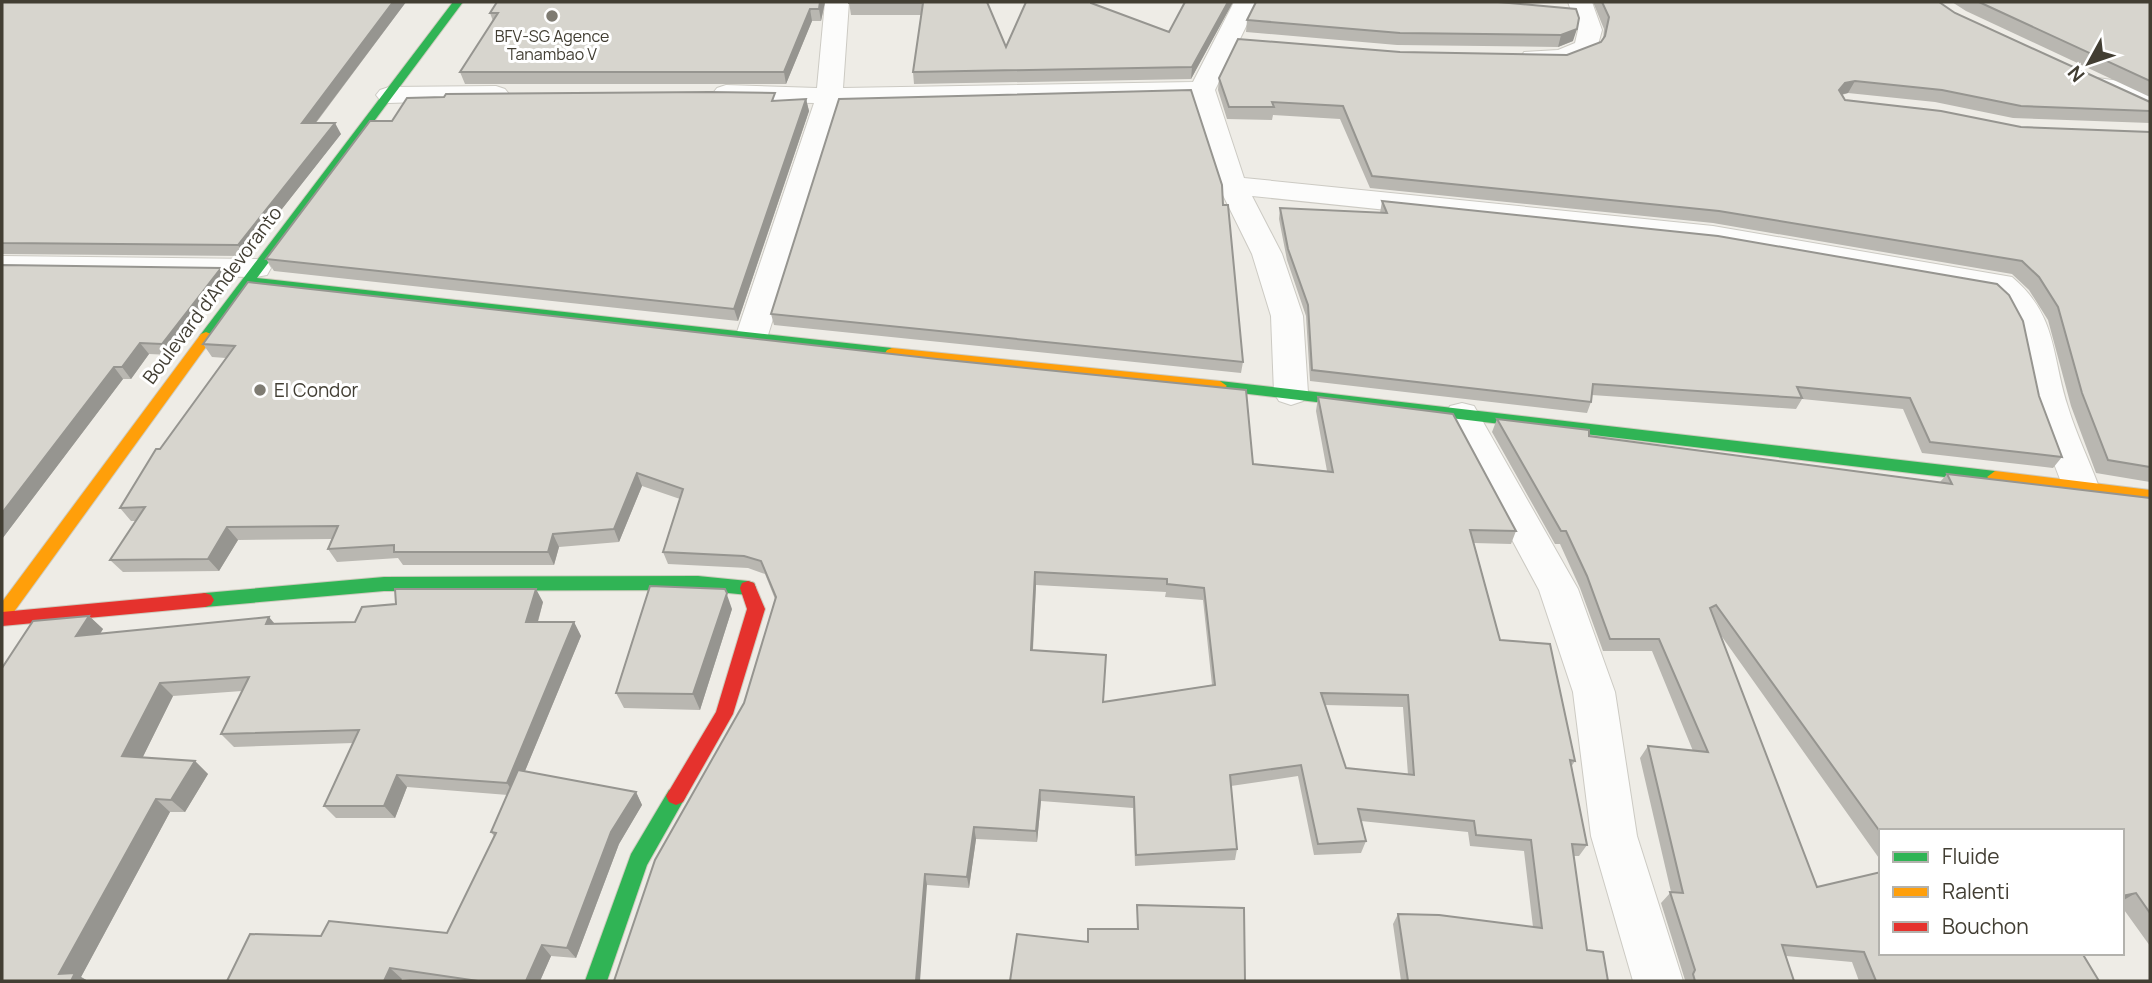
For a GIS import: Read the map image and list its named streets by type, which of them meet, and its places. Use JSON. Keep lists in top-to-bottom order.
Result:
{
  "streets": {
    "street": ["Boulevard d'Andevoranto"]
  },
  "places": ["BFV-SG Agence Tanambao V", "El Condor"],
  "legend": ["Fluide", "Ralenti", "Bouchon"],
  "north": "bottom left"
}
